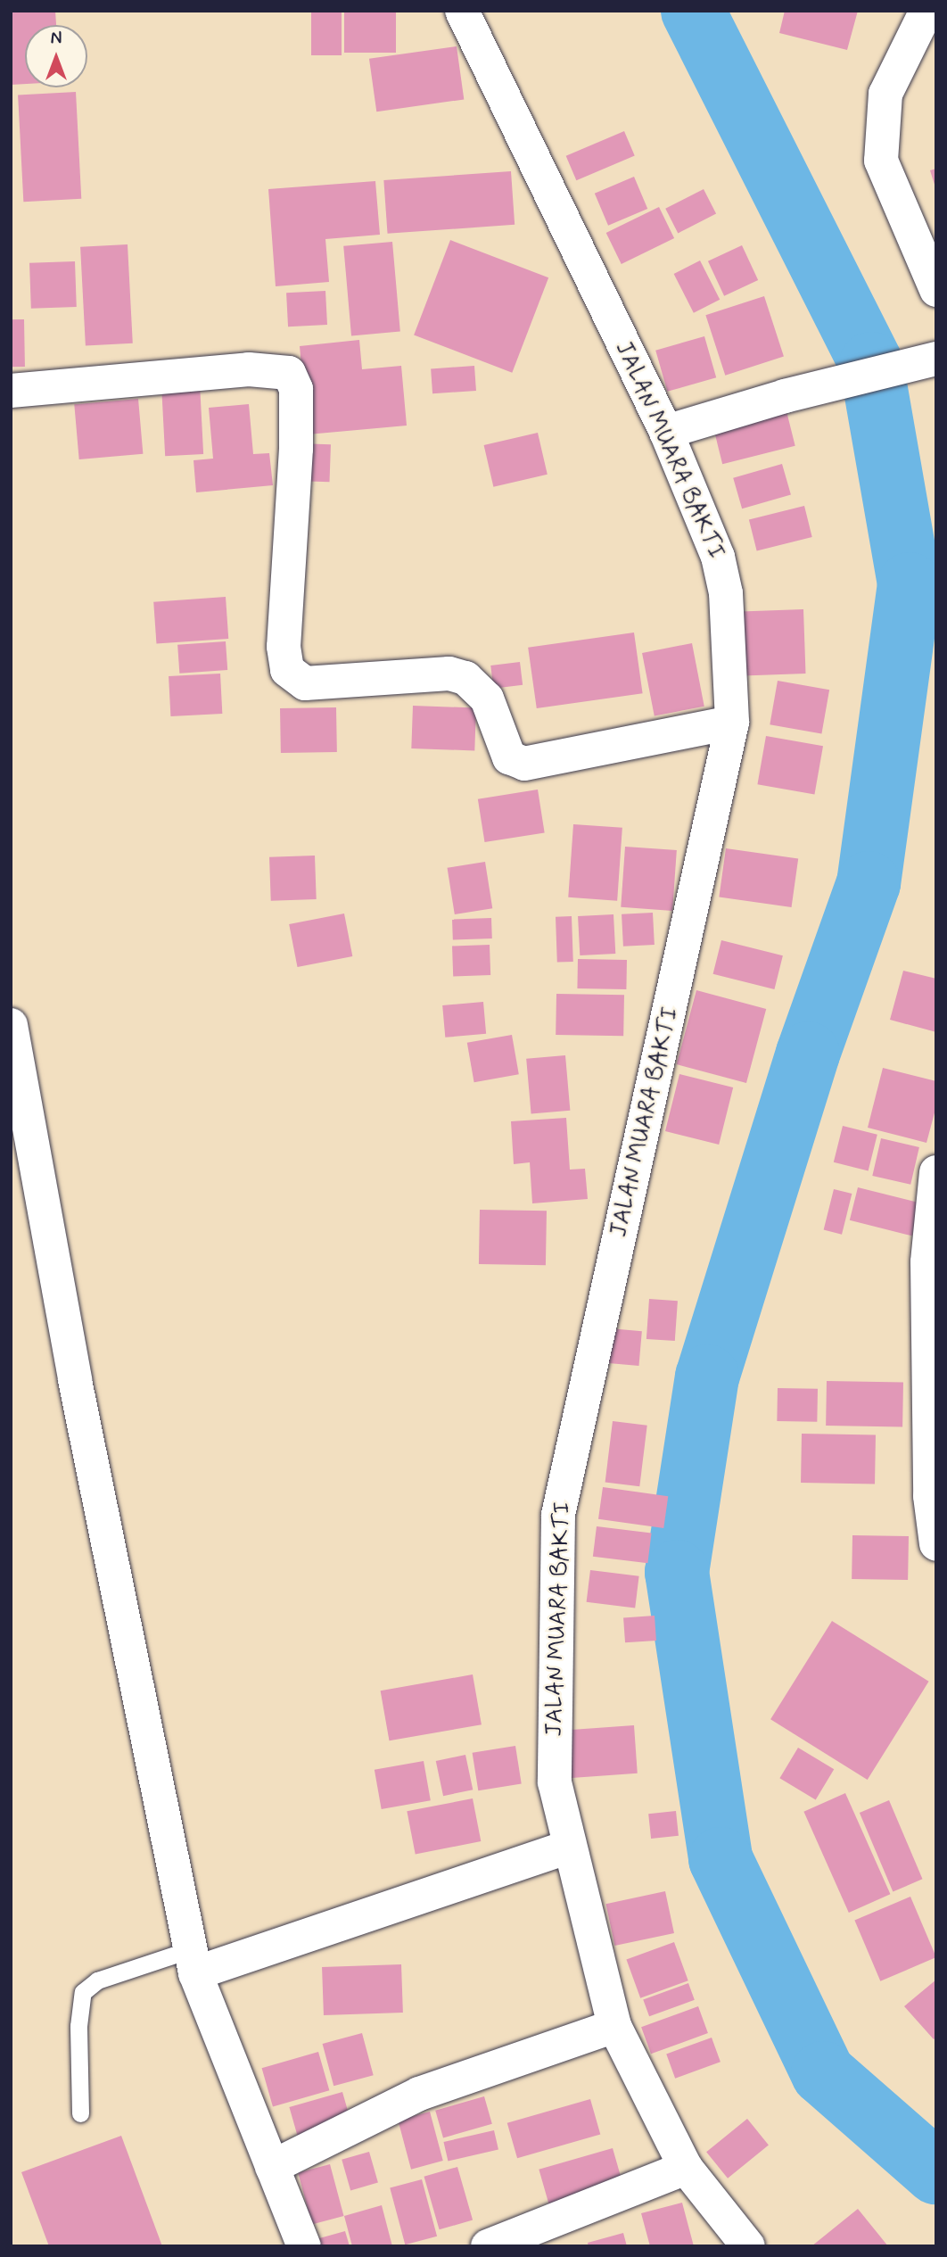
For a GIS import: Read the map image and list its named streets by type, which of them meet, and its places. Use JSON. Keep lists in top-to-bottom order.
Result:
{
  "streets": {
    "street": ["JALAN MUARA BAKTI"]
  },
  "north": "top"
}
